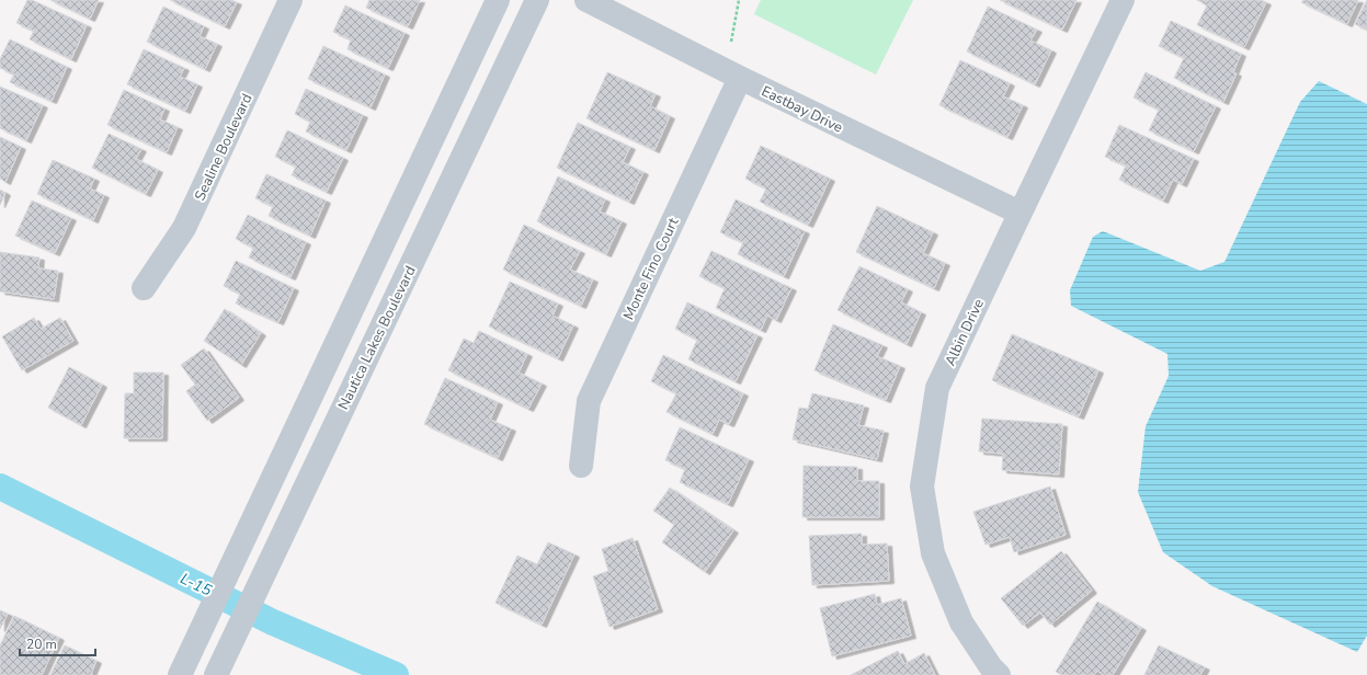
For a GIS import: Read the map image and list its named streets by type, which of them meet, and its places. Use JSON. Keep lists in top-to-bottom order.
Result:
{
  "streets": {
    "street": [
      "Eastbay Drive",
      "Sealine Boulevard",
      "Monte Fino Court",
      "Albin Drive",
      "Nautica Lakes Boulevard"
    ]
  },
  "crossings": [
    ["Eastbay Drive", "Monte Fino Court"],
    ["Eastbay Drive", "Albin Drive"]
  ],
  "water": ["L-15"],
  "scale_bar": "20 m"
}
